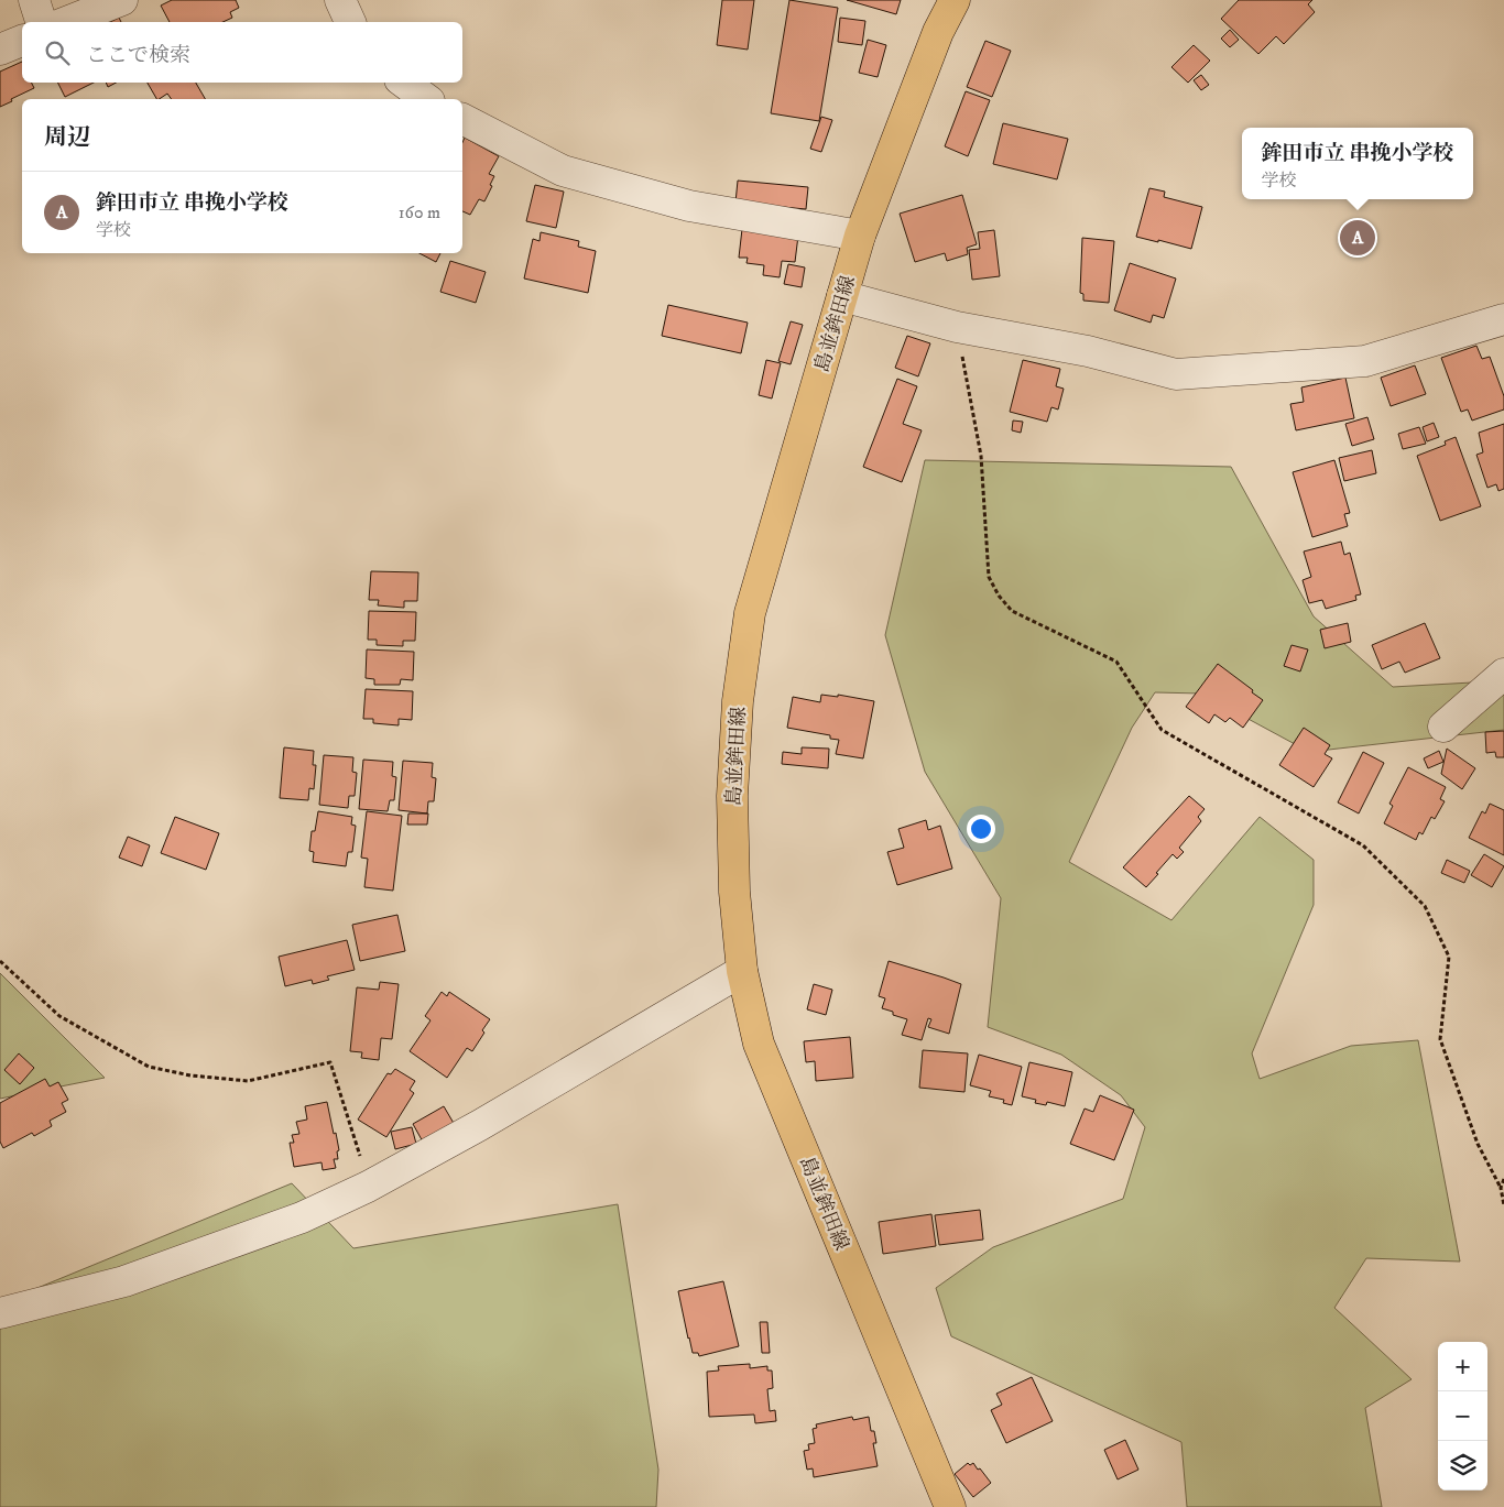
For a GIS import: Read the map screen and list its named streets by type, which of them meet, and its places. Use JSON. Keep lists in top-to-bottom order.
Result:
{
  "streets": {
    "main road": ["島並鉾田線"]
  },
  "page": {
    "search": "ここで検索",
    "heading": "周辺",
    "popup": ["鉾田市立 串挽小学校", "学校"],
    "list": [
      {
        "mark": "A",
        "name": "鉾田市立 串挽小学校",
        "note": "学校",
        "value": "160 m"
      }
    ],
    "pins": "A",
    "map_buttons": ["+", "−"]
  }
}
